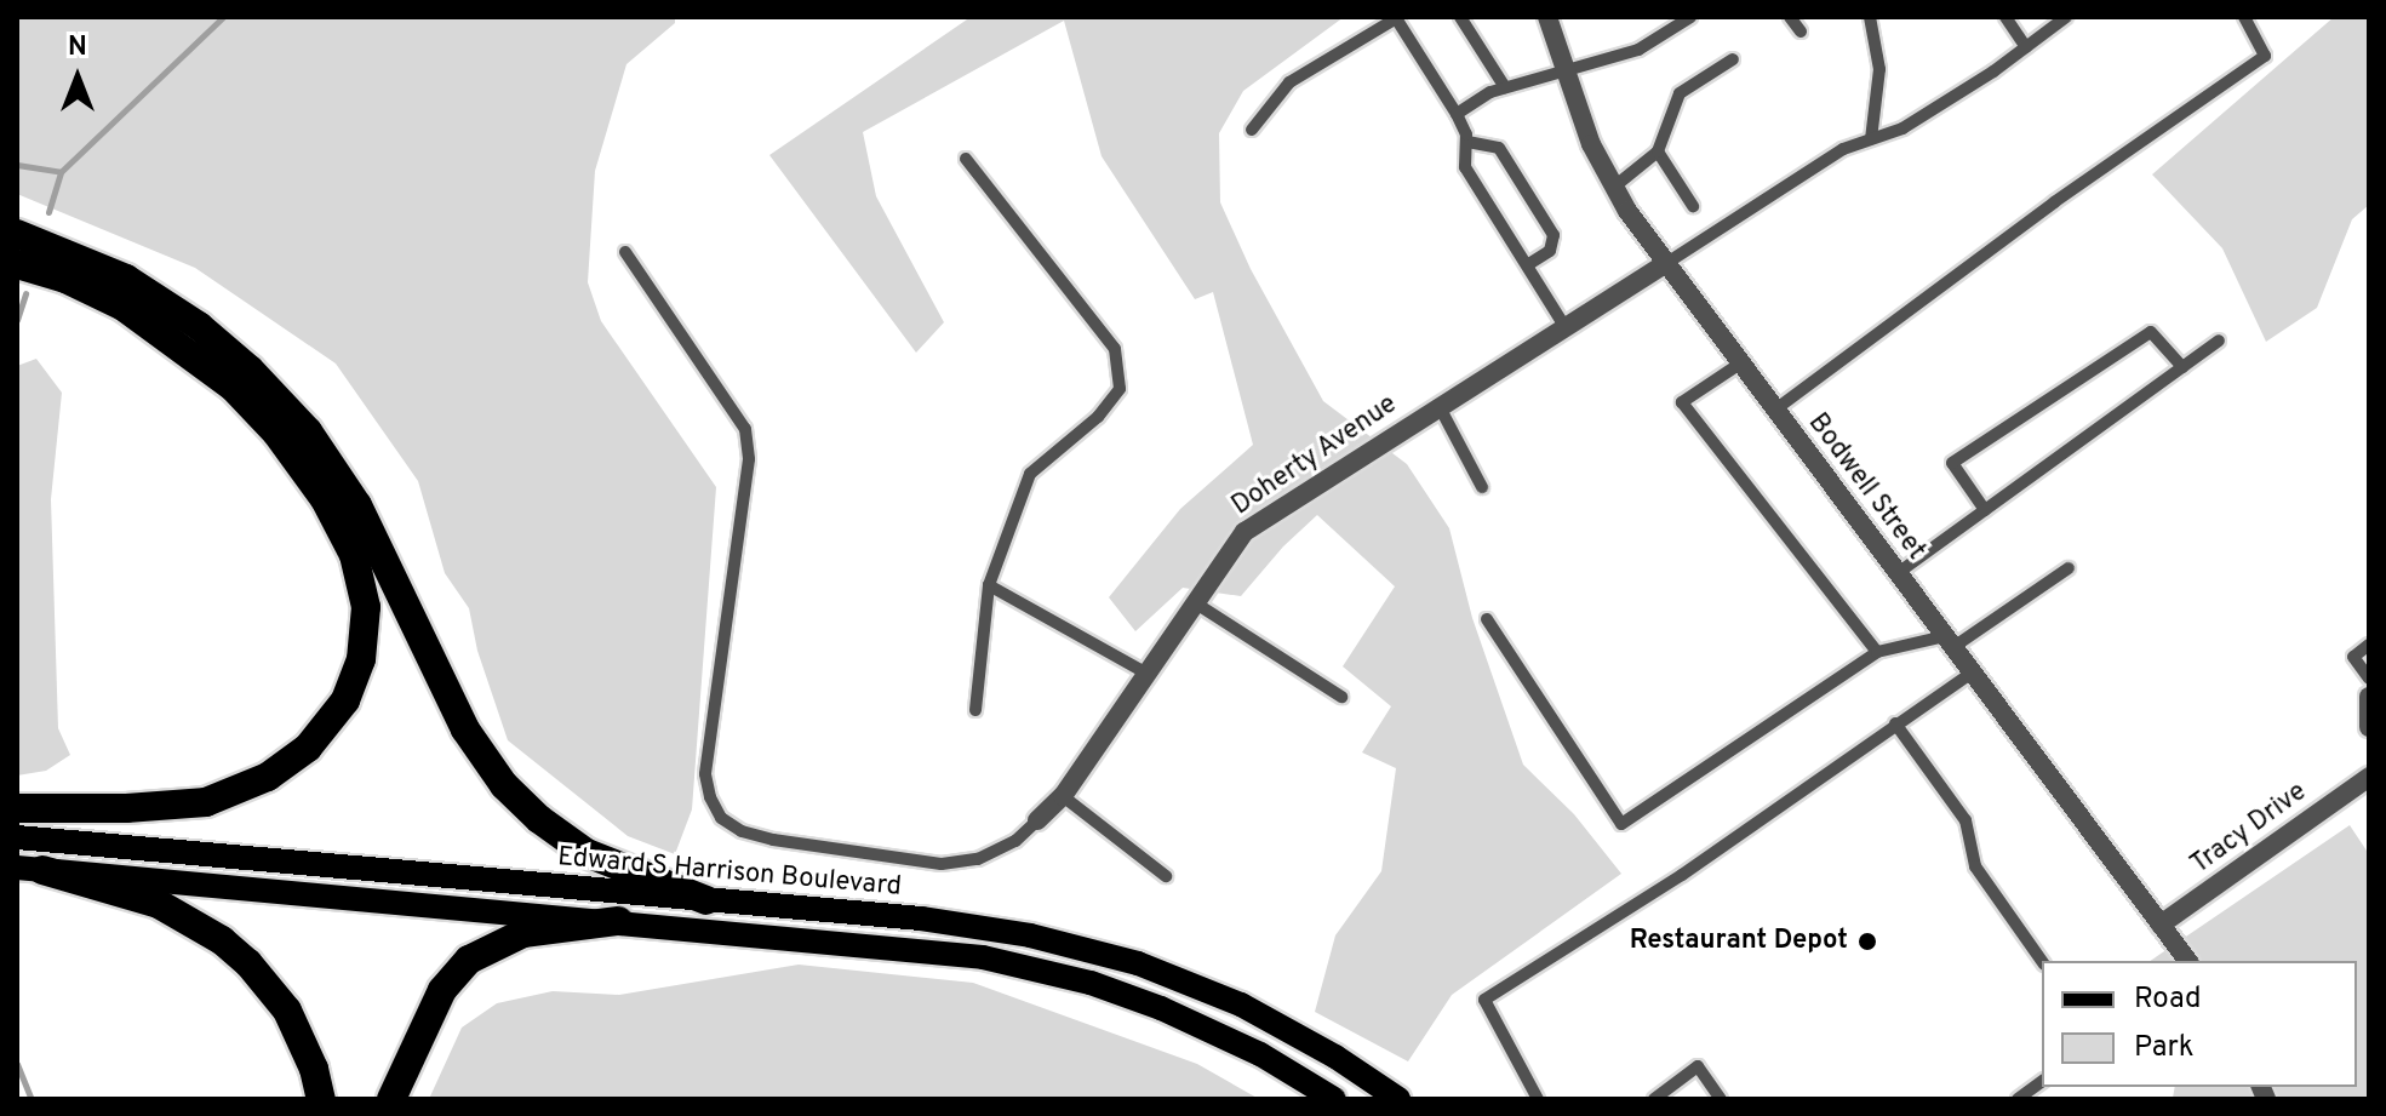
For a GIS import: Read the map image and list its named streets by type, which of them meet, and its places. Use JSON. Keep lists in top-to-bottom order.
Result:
{
  "streets": {
    "main road": ["Edward S Harrison Boulevard"],
    "street": ["Doherty Avenue", "Bodwell Street", "Tracy Drive"]
  },
  "crossings": [
    ["Doherty Avenue", "Bodwell Street"],
    ["Bodwell Street", "Tracy Drive"]
  ],
  "places": ["Restaurant Depot"],
  "legend": ["Road", "Park"],
  "north": "top"
}
